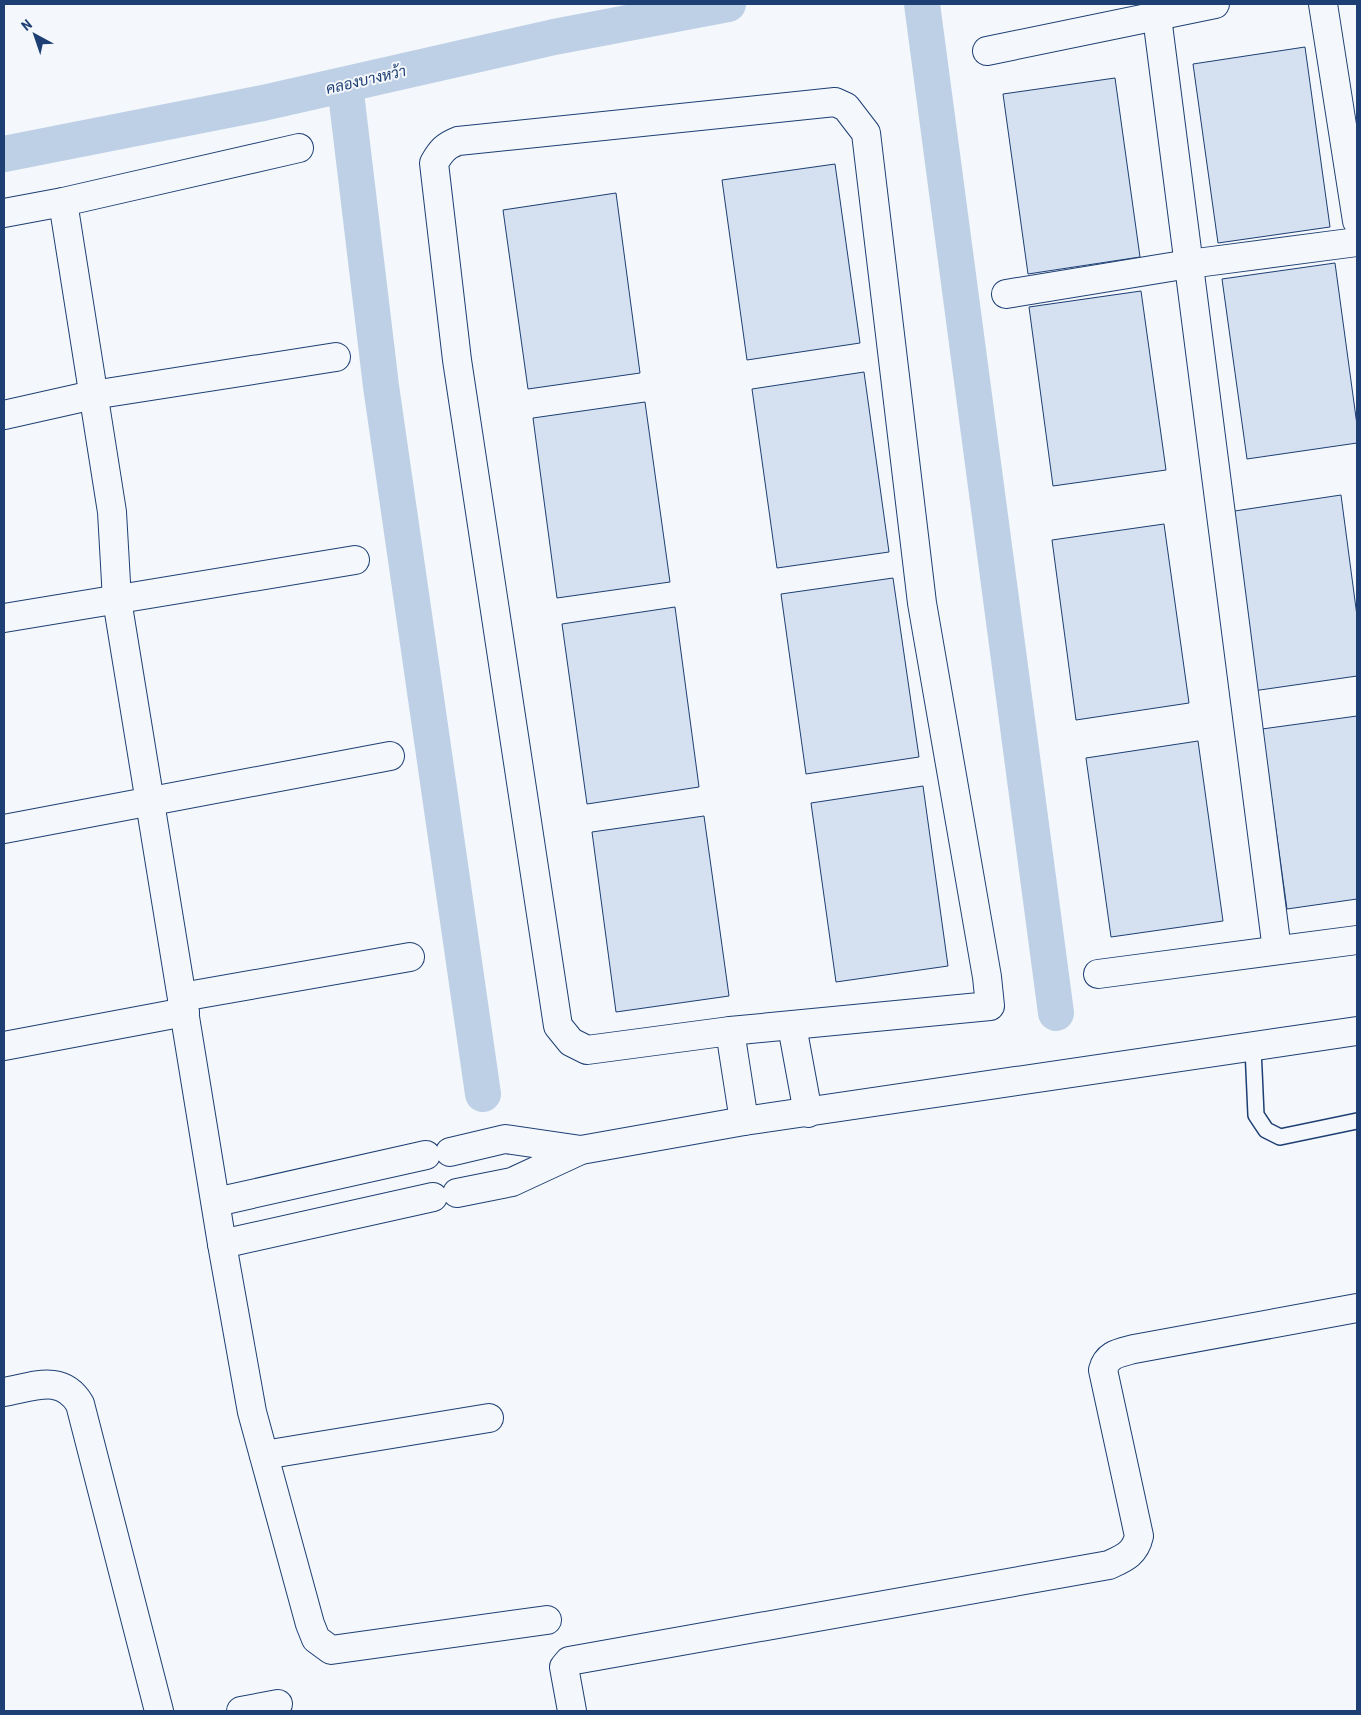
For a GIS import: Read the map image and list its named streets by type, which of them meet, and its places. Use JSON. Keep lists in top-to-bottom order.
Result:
{
  "water": ["คลองบางหว้า"],
  "north": "top left"
}
